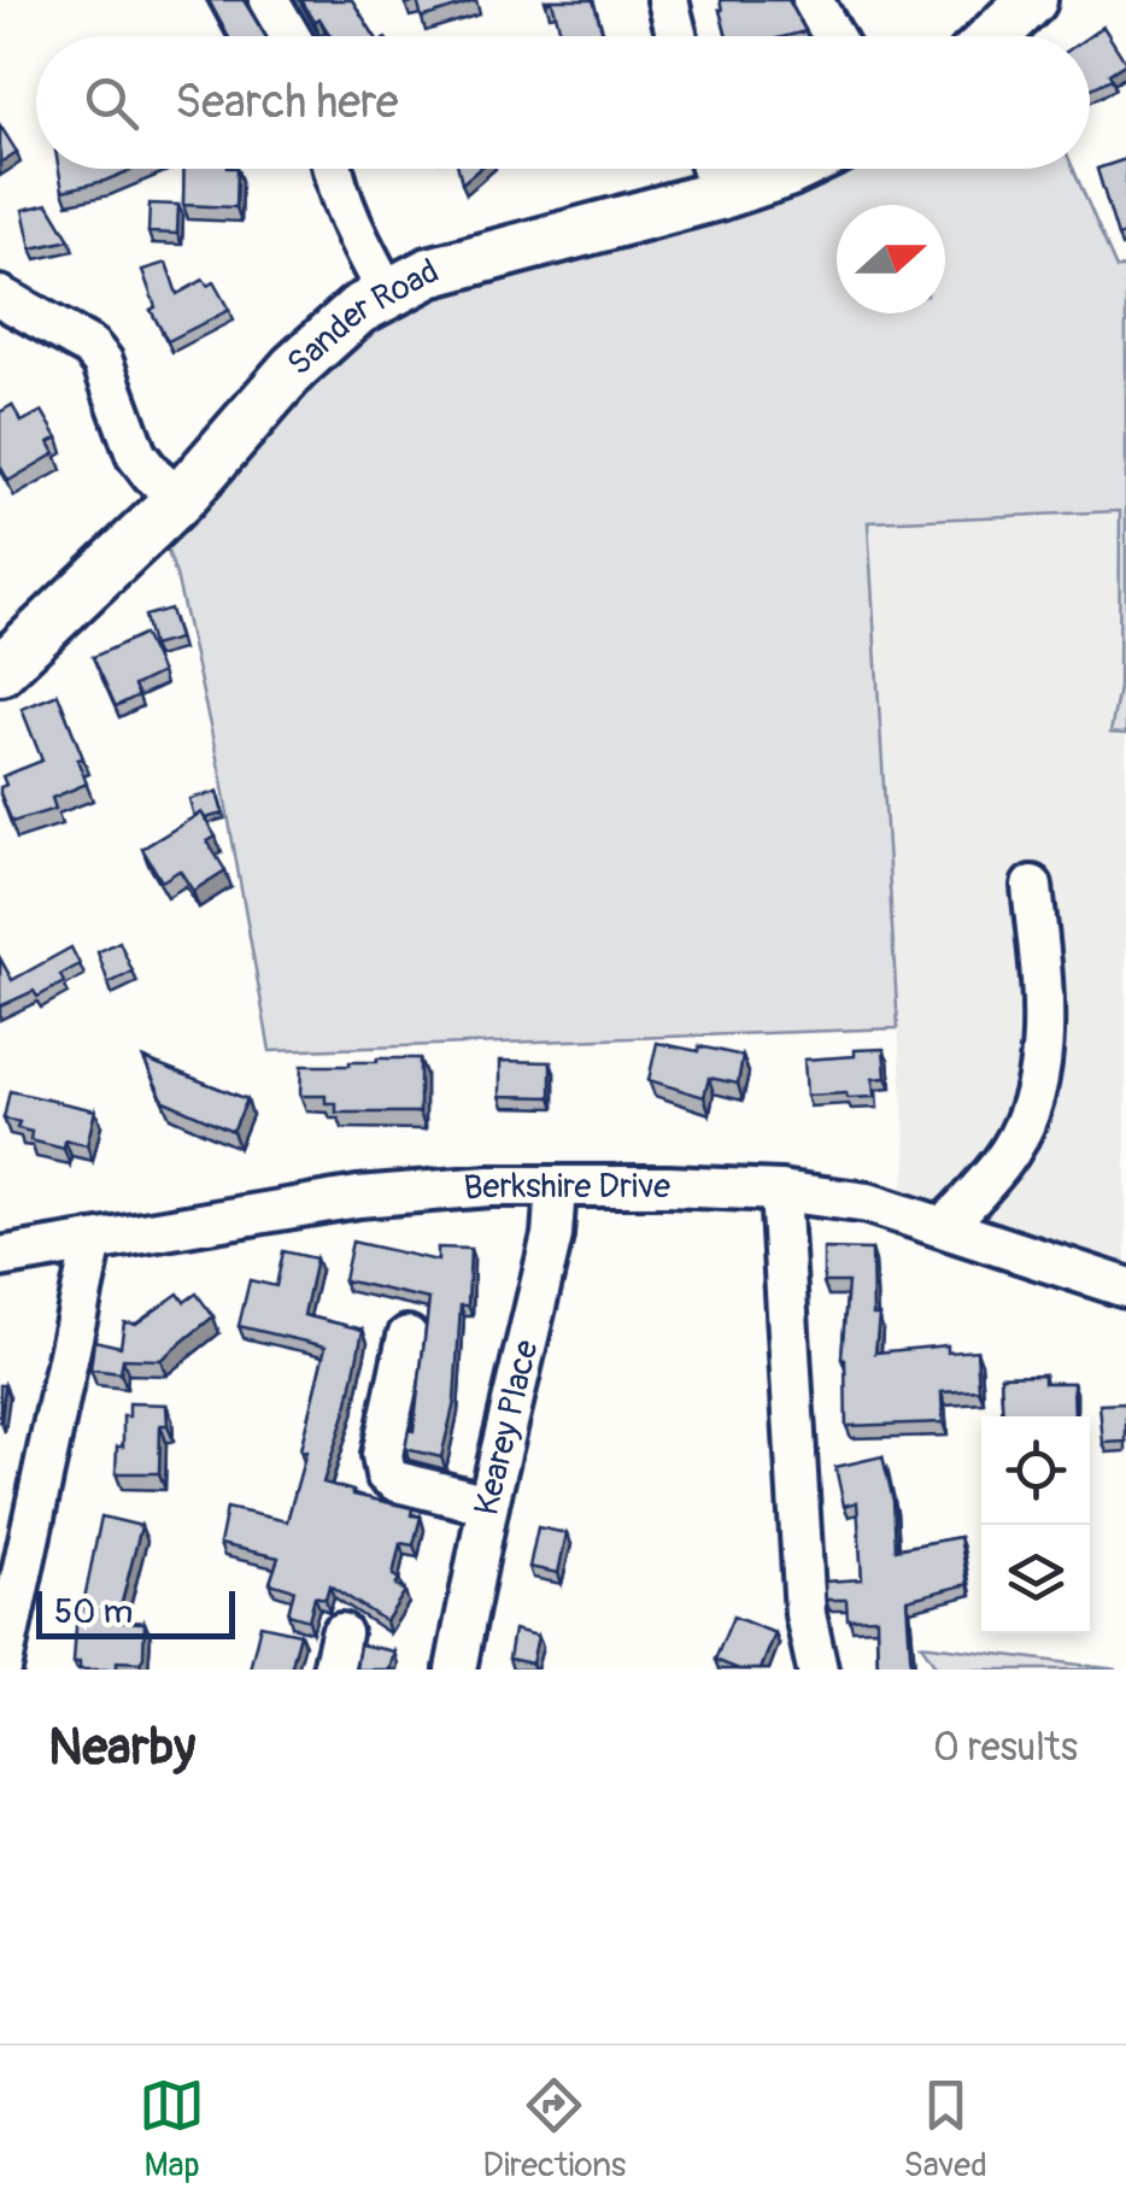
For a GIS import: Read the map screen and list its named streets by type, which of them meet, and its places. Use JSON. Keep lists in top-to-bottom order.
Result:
{
  "streets": {
    "main road": ["Sander Road"],
    "street": ["Berkshire Drive", "Kearey Place"]
  },
  "crossings": [
    ["Berkshire Drive", "Kearey Place"]
  ],
  "scale_bar": "50 m",
  "north": "right",
  "page": {
    "search": "Search here",
    "scale": "50 m",
    "heading": ["Nearby", "0 results"],
    "nav": ["Map", "Directions", "Saved"]
  }
}
